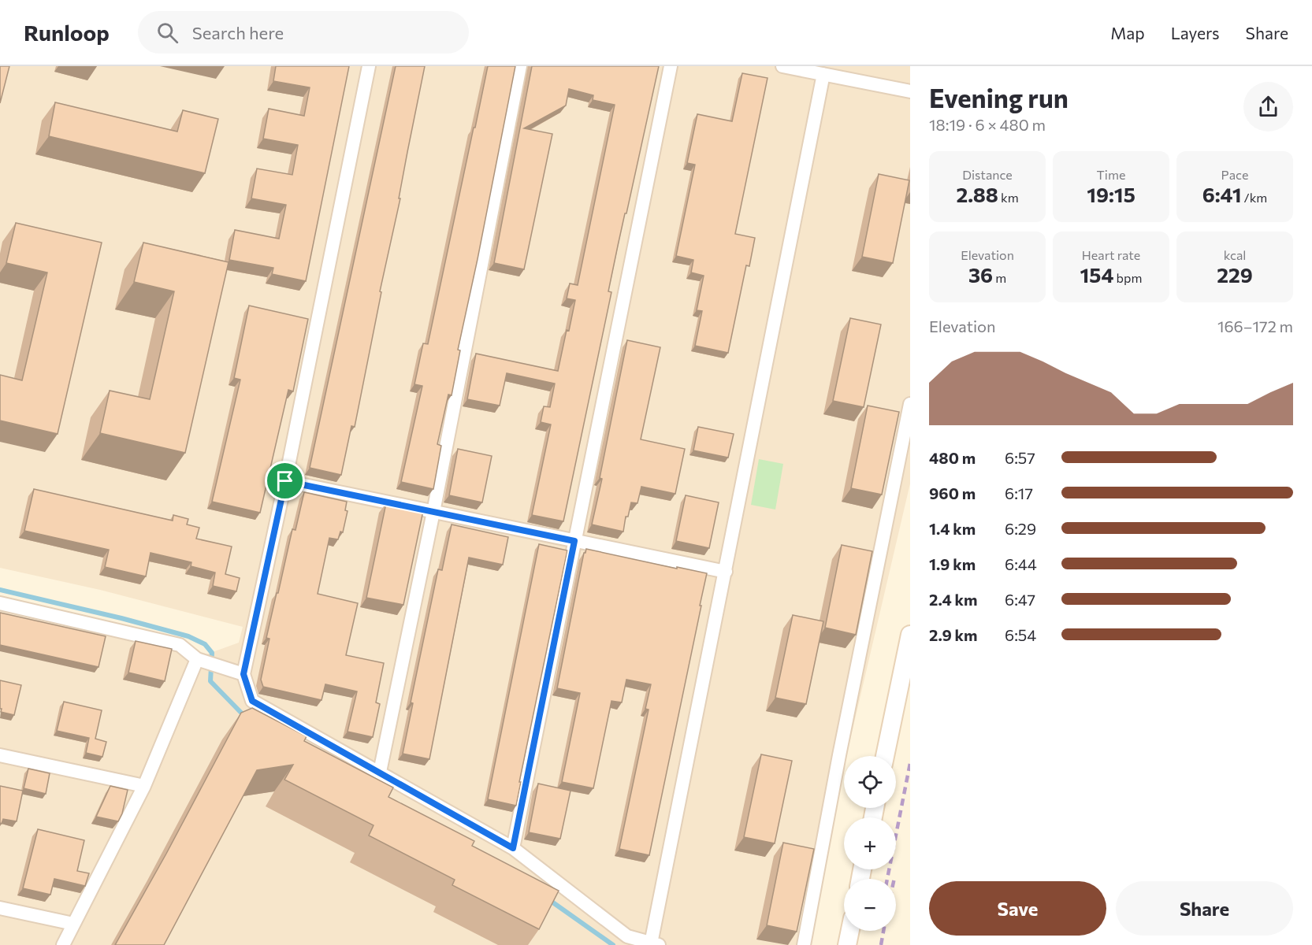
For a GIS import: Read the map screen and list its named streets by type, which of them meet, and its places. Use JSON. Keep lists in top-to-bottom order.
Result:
{
  "page": {
    "header": "Runloop",
    "search": "Search here",
    "nav": ["Map", "Layers", "Share"],
    "heading": ["Evening run", "18:19 · 6 × 480 m"],
    "stats": [
      ["Distance", "2.88 km"],
      ["Time", "19:15"],
      ["Pace", "6:41 /km"],
      ["Elevation", "36 m"],
      ["Heart rate", "154 bpm"],
      ["kcal", "229"]
    ],
    "chart": ["Elevation", "166–172 m"],
    "list": [
      {
        "name": "480 m",
        "note": "6:57"
      },
      {
        "name": "960 m",
        "note": "6:17"
      },
      {
        "name": "1.4 km",
        "note": "6:29"
      },
      {
        "name": "1.9 km",
        "note": "6:44"
      },
      {
        "name": "2.4 km",
        "note": "6:47"
      },
      {
        "name": "2.9 km",
        "note": "6:54"
      }
    ],
    "map_buttons": ["+", "−"],
    "buttons": ["Save", "Share"]
  }
}
